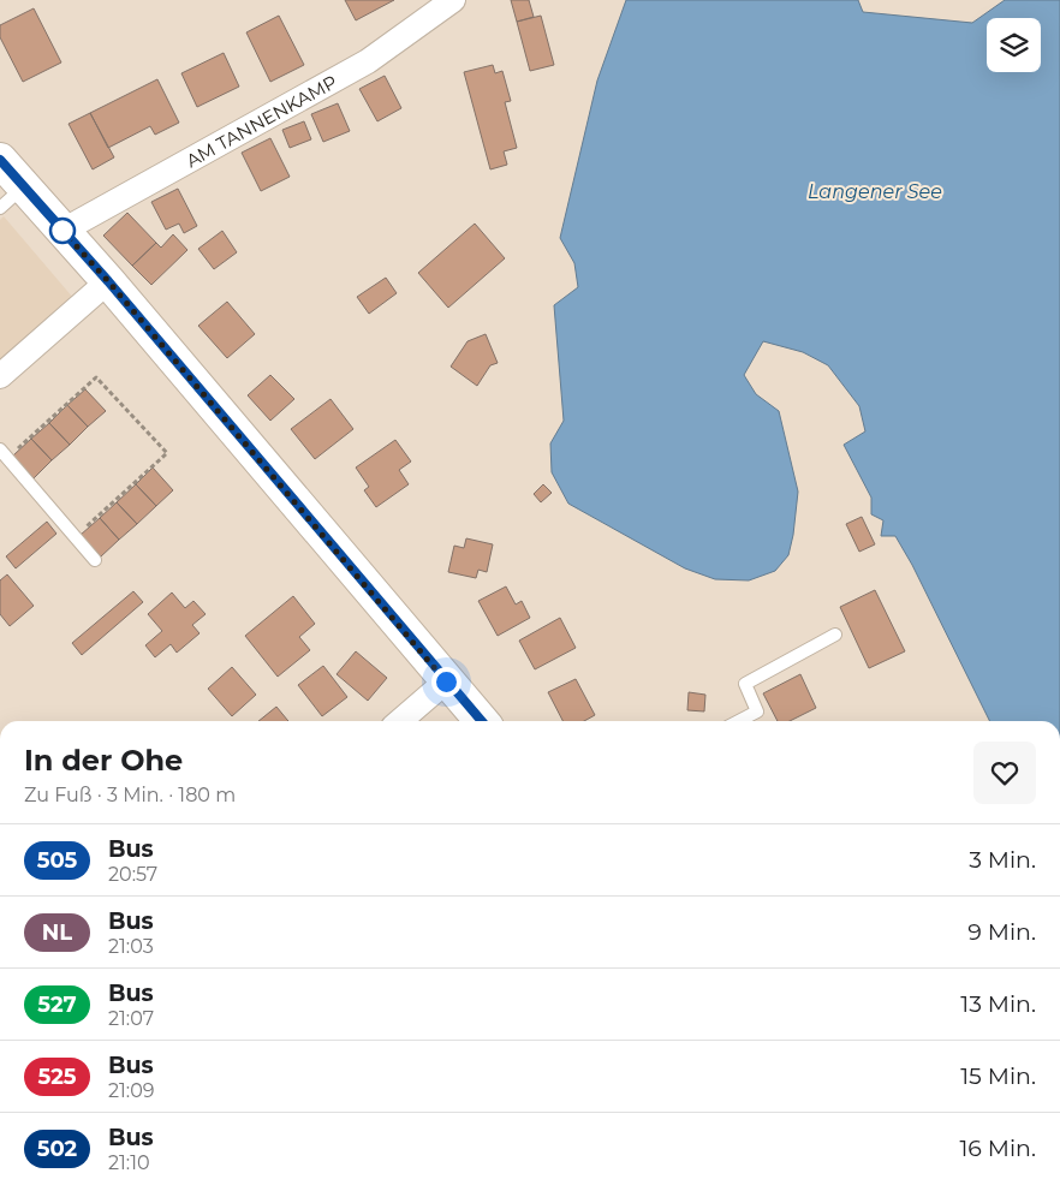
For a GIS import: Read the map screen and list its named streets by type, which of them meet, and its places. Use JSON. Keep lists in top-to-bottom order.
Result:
{
  "streets": {
    "street": ["AM TANNENKAMP"]
  },
  "water": ["Langener See"],
  "lines": ["bus line 505"],
  "page": {
    "heading": ["In der Ohe", "Zu Fuß · 3 Min. · 180 m"],
    "list": [
      {
        "mark": "505",
        "name": "Bus",
        "note": "20:57",
        "value": "3 Min."
      },
      {
        "mark": "NL",
        "name": "Bus",
        "note": "21:03",
        "value": "9 Min."
      },
      {
        "mark": "527",
        "name": "Bus",
        "note": "21:07",
        "value": "13 Min."
      },
      {
        "mark": "525",
        "name": "Bus",
        "note": "21:09",
        "value": "15 Min."
      },
      {
        "mark": "502",
        "name": "Bus",
        "note": "21:10",
        "value": "16 Min."
      }
    ]
  }
}
